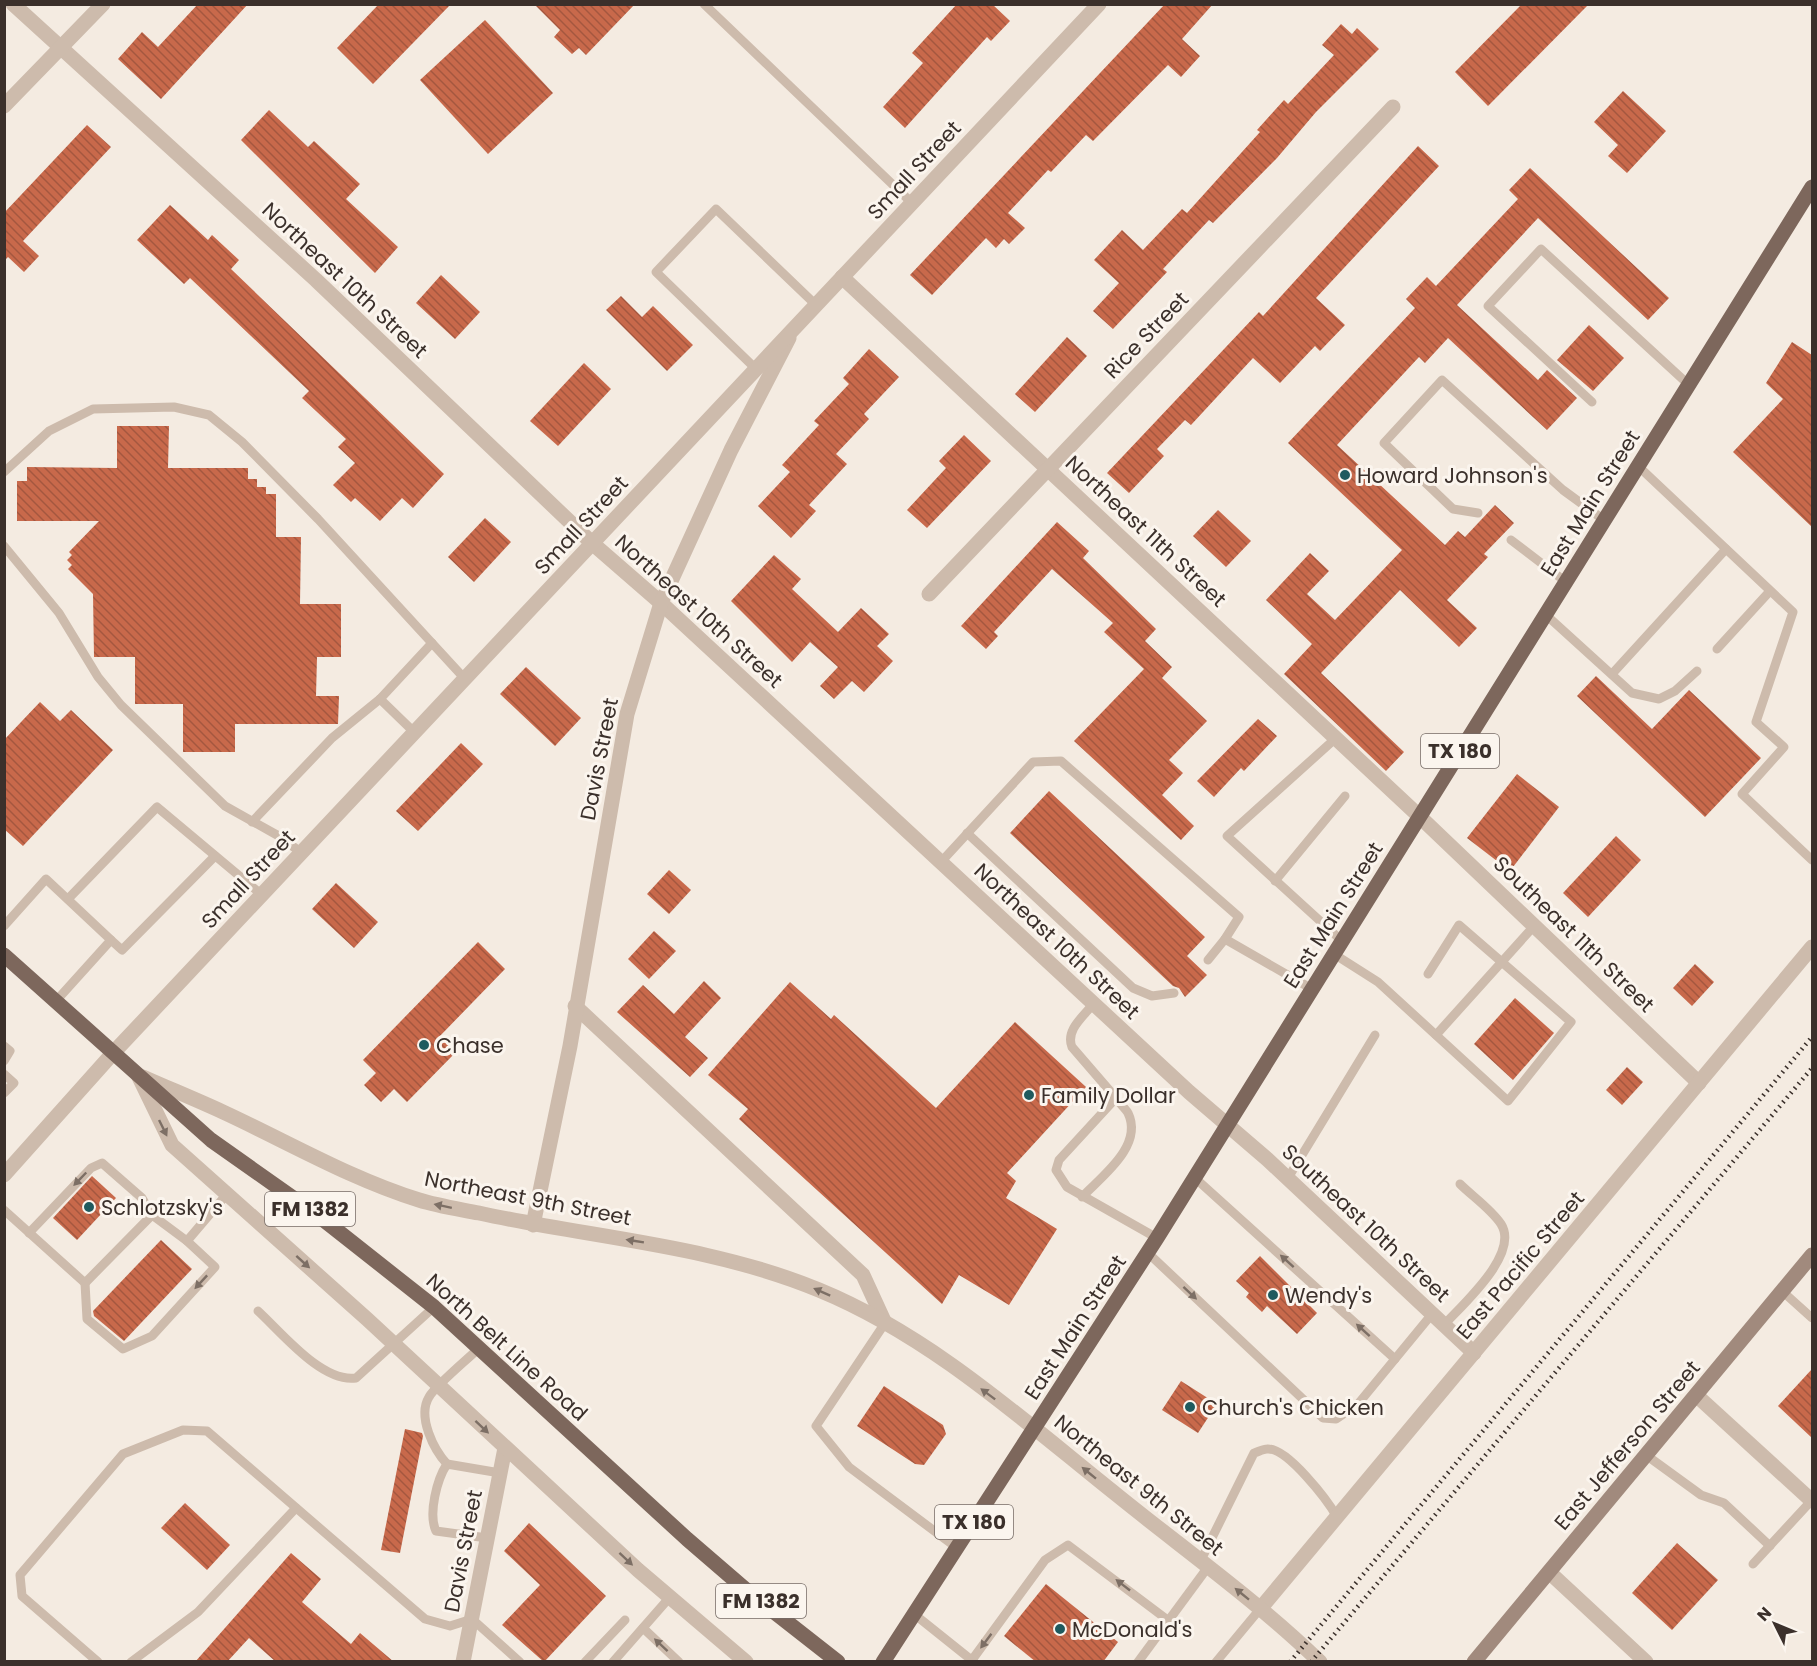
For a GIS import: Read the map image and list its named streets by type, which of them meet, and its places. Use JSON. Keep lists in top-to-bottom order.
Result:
{
  "streets": {
    "main road": [
      "East Main Street",
      "TX 180",
      "FM 1382",
      "North Belt Line Road",
      "East Jefferson Street"
    ],
    "street": [
      "Small Street",
      "Northeast 10th Street",
      "Rice Street",
      "Northeast 11th Street",
      "Davis Street",
      "Southeast 11th Street",
      "Northeast 9th Street",
      "Southeast 10th Street",
      "East Pacific Street"
    ]
  },
  "crossings": [
    ["Small Street", "Northeast 10th Street"],
    ["Small Street", "Northeast 11th Street"],
    ["Small Street", "Davis Street"],
    ["Small Street", "North Belt Line Road"],
    ["Northeast 10th Street", "East Main Street"],
    ["Northeast 10th Street", "Davis Street"],
    ["Northeast 10th Street", "Southeast 10th Street"],
    ["Rice Street", "Northeast 11th Street"],
    ["East Main Street", "Northeast 11th Street"],
    ["East Main Street", "Southeast 11th Street"],
    ["East Main Street", "Northeast 9th Street"],
    ["East Main Street", "Southeast 10th Street"],
    ["Northeast 11th Street", "Southeast 11th Street"],
    ["Davis Street", "Northeast 9th Street"],
    ["Davis Street", "North Belt Line Road"],
    ["Southeast 11th Street", "East Pacific Street"],
    ["Northeast 9th Street", "East Pacific Street"],
    ["Northeast 9th Street", "North Belt Line Road"],
    ["Southeast 10th Street", "East Pacific Street"]
  ],
  "one_way": ["Northeast 9th Street"],
  "places": [
    "Howard Johnson's",
    "Chase",
    "Family Dollar",
    "Schlotzsky's",
    "Wendy's",
    "Church's Chicken",
    "McDonald's"
  ],
  "north": "top left"
}
